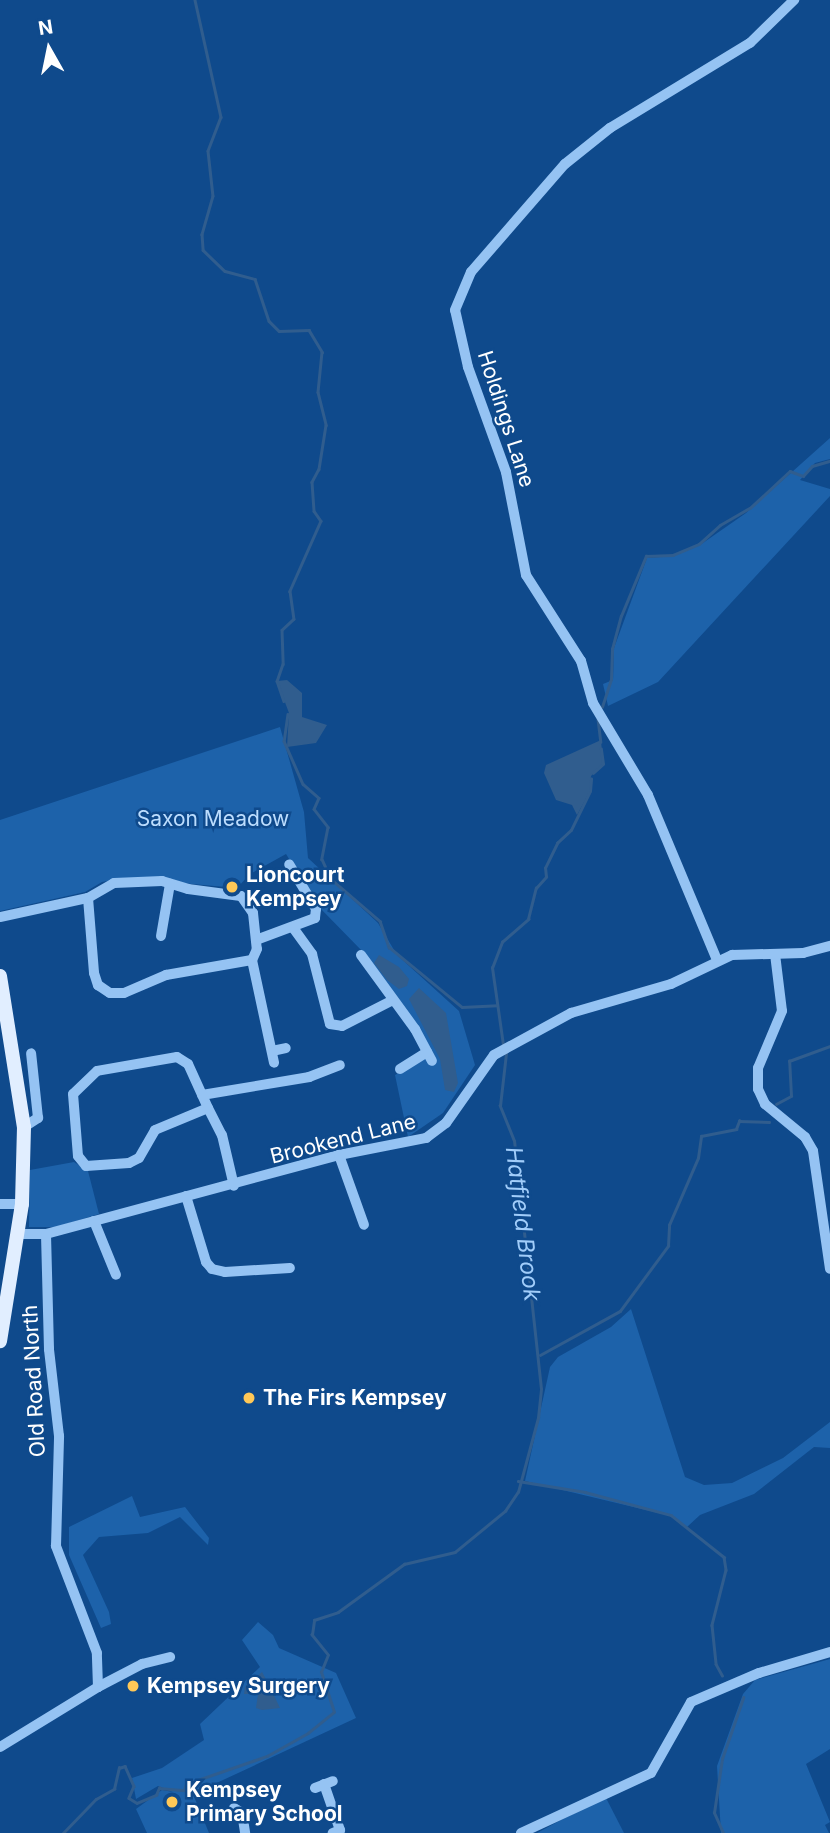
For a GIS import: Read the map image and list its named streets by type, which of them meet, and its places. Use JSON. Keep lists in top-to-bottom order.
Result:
{
  "streets": {
    "street": ["Holdings Lane", "Brookend Lane", "Old Road North"]
  },
  "crossings": [
    ["Holdings Lane", "Brookend Lane"],
    ["Brookend Lane", "Old Road North"]
  ],
  "water": ["Hatfield Brook"],
  "parks": ["Saxon Meadow"],
  "places": [
    "Lioncourt Kempsey",
    "The Firs Kempsey",
    "Kempsey Surgery",
    "Kempsey Primary School"
  ],
  "north": "top"
}
